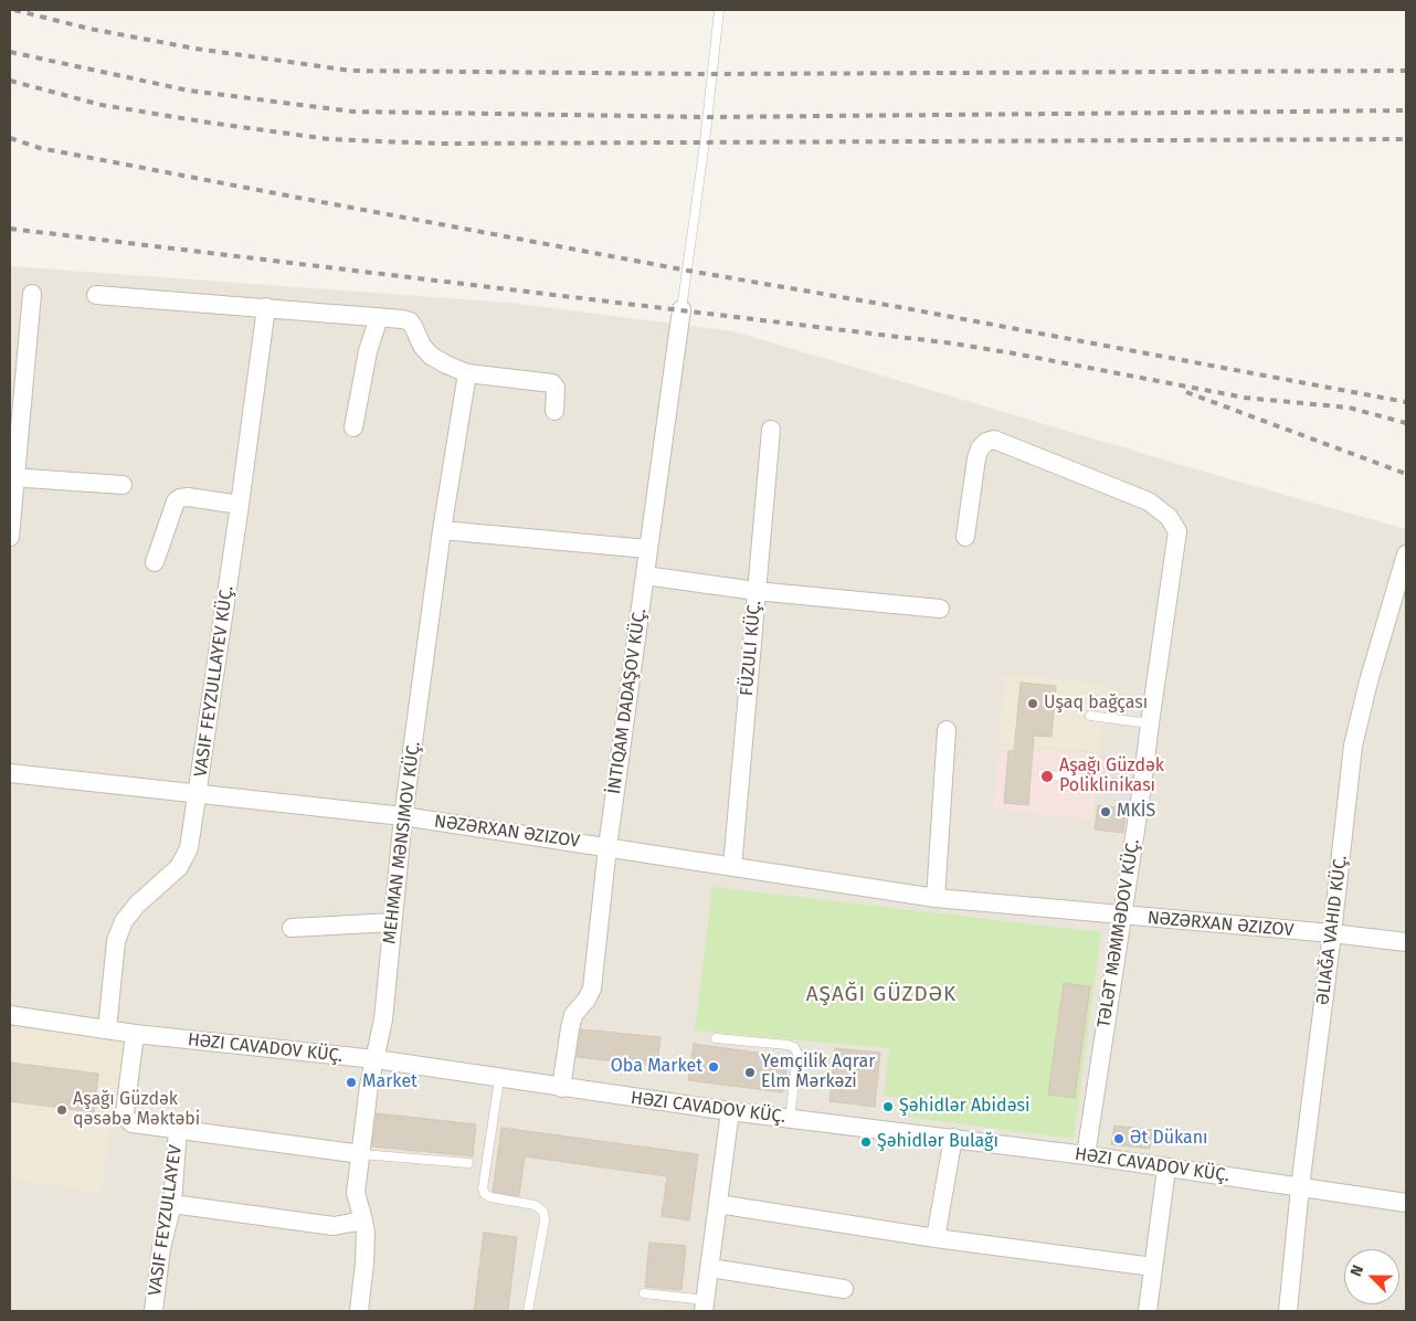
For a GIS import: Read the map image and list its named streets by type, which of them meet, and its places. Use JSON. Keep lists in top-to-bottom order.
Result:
{
  "streets": {
    "street": [
      "FÜZULI KÜÇ.",
      "VASIF FEYZULLAYEV KÜÇ.",
      "İNTIQAM DADAŞOV KÜÇ.",
      "NƏZƏRXAN ƏZIZOV",
      "MEHMAN MƏNSIMOV KÜÇ.",
      "ƏLIAĞA VAHID KÜÇ.",
      "TƏLƏT MƏMMƏDOV KÜÇ.",
      "HƏZI CAVADOV KÜÇ.",
      "VASIF FEYZULLAYEV"
    ]
  },
  "crossings": [
    ["FÜZULI KÜÇ.", "NƏZƏRXAN ƏZIZOV"],
    ["VASIF FEYZULLAYEV KÜÇ.", "NƏZƏRXAN ƏZIZOV"],
    ["VASIF FEYZULLAYEV KÜÇ.", "HƏZI CAVADOV KÜÇ."],
    ["İNTIQAM DADAŞOV KÜÇ.", "NƏZƏRXAN ƏZIZOV"],
    ["İNTIQAM DADAŞOV KÜÇ.", "HƏZI CAVADOV KÜÇ."],
    ["NƏZƏRXAN ƏZIZOV", "MEHMAN MƏNSIMOV KÜÇ."],
    ["NƏZƏRXAN ƏZIZOV", "ƏLIAĞA VAHID KÜÇ."],
    ["NƏZƏRXAN ƏZIZOV", "TƏLƏT MƏMMƏDOV KÜÇ."],
    ["MEHMAN MƏNSIMOV KÜÇ.", "HƏZI CAVADOV KÜÇ."],
    ["ƏLIAĞA VAHID KÜÇ.", "HƏZI CAVADOV KÜÇ."],
    ["TƏLƏT MƏMMƏDOV KÜÇ.", "HƏZI CAVADOV KÜÇ."]
  ],
  "districts": ["AŞAĞI GÜZDƏK"],
  "places": [
    "Uşaq bağçası",
    "Aşağı Güzdək Poliklinikası",
    "MKİS",
    "Oba Market",
    "Yemçilik Aqrar Elm Mərkəzi",
    "Market",
    "Şəhidlər Abidəsi",
    "Aşağı Güzdək qəsəbə Məktəbi",
    "Ət Dükanı",
    "Şəhidlər Bulağı"
  ],
  "north": "top left"
}
